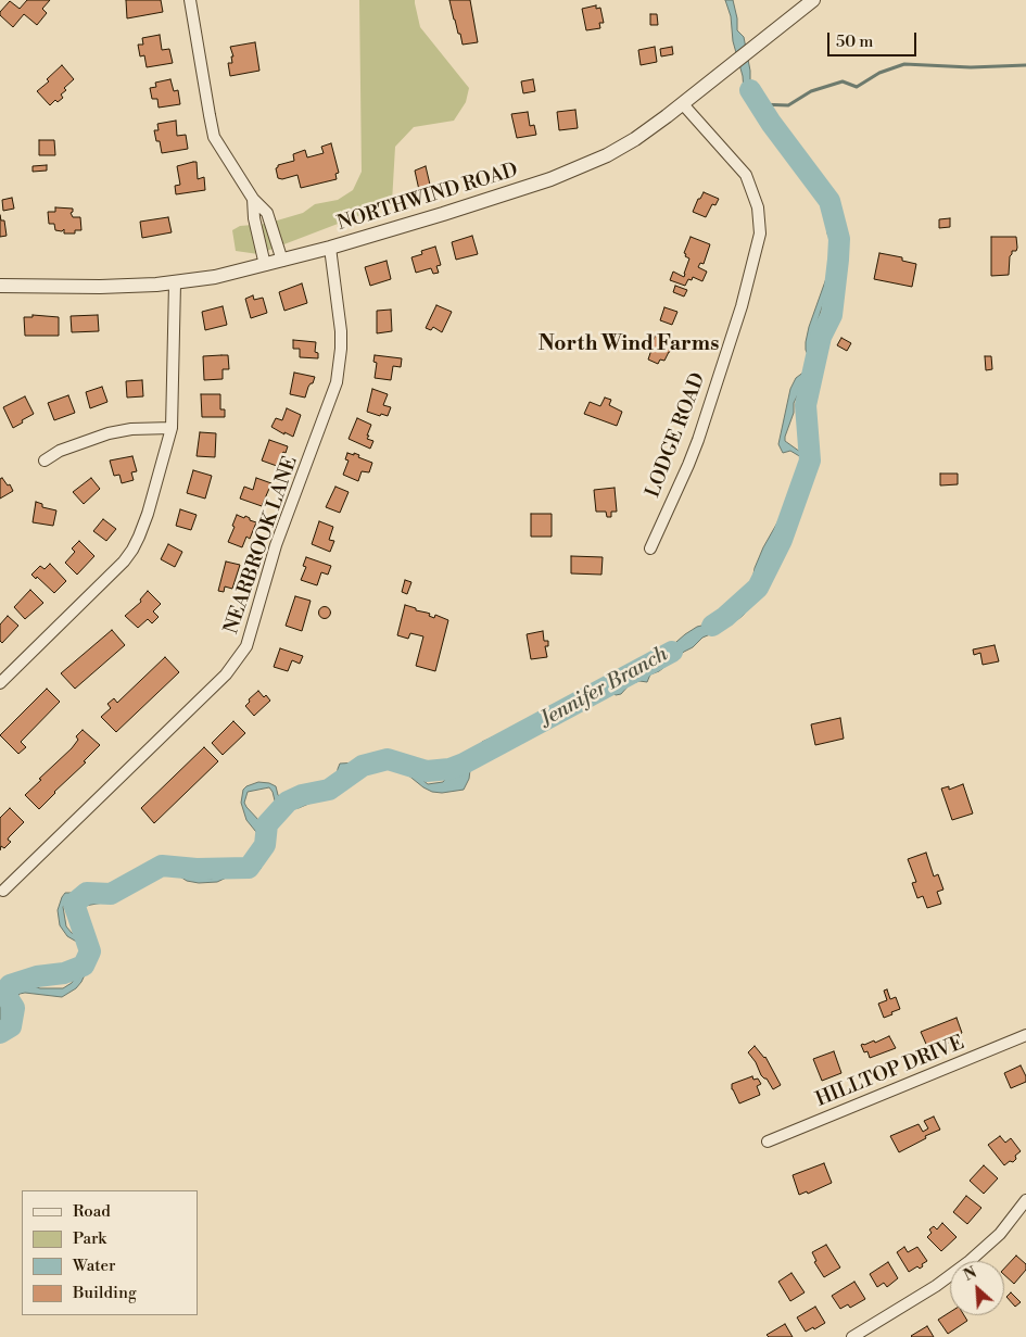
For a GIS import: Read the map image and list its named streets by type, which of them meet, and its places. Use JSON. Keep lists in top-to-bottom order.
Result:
{
  "streets": {
    "street": [
      "NORTHWIND ROAD",
      "LODGE ROAD",
      "NEARBROOK LANE",
      "HILLTOP DRIVE"
    ]
  },
  "crossings": [
    ["NORTHWIND ROAD", "LODGE ROAD"],
    ["NORTHWIND ROAD", "NEARBROOK LANE"]
  ],
  "districts": ["North Wind Farms"],
  "water": ["Jennifer Branch"],
  "legend": [
    "Road",
    "Park",
    "Water",
    "Building"
  ],
  "scale_bar": "50 m",
  "north": "top left"
}
